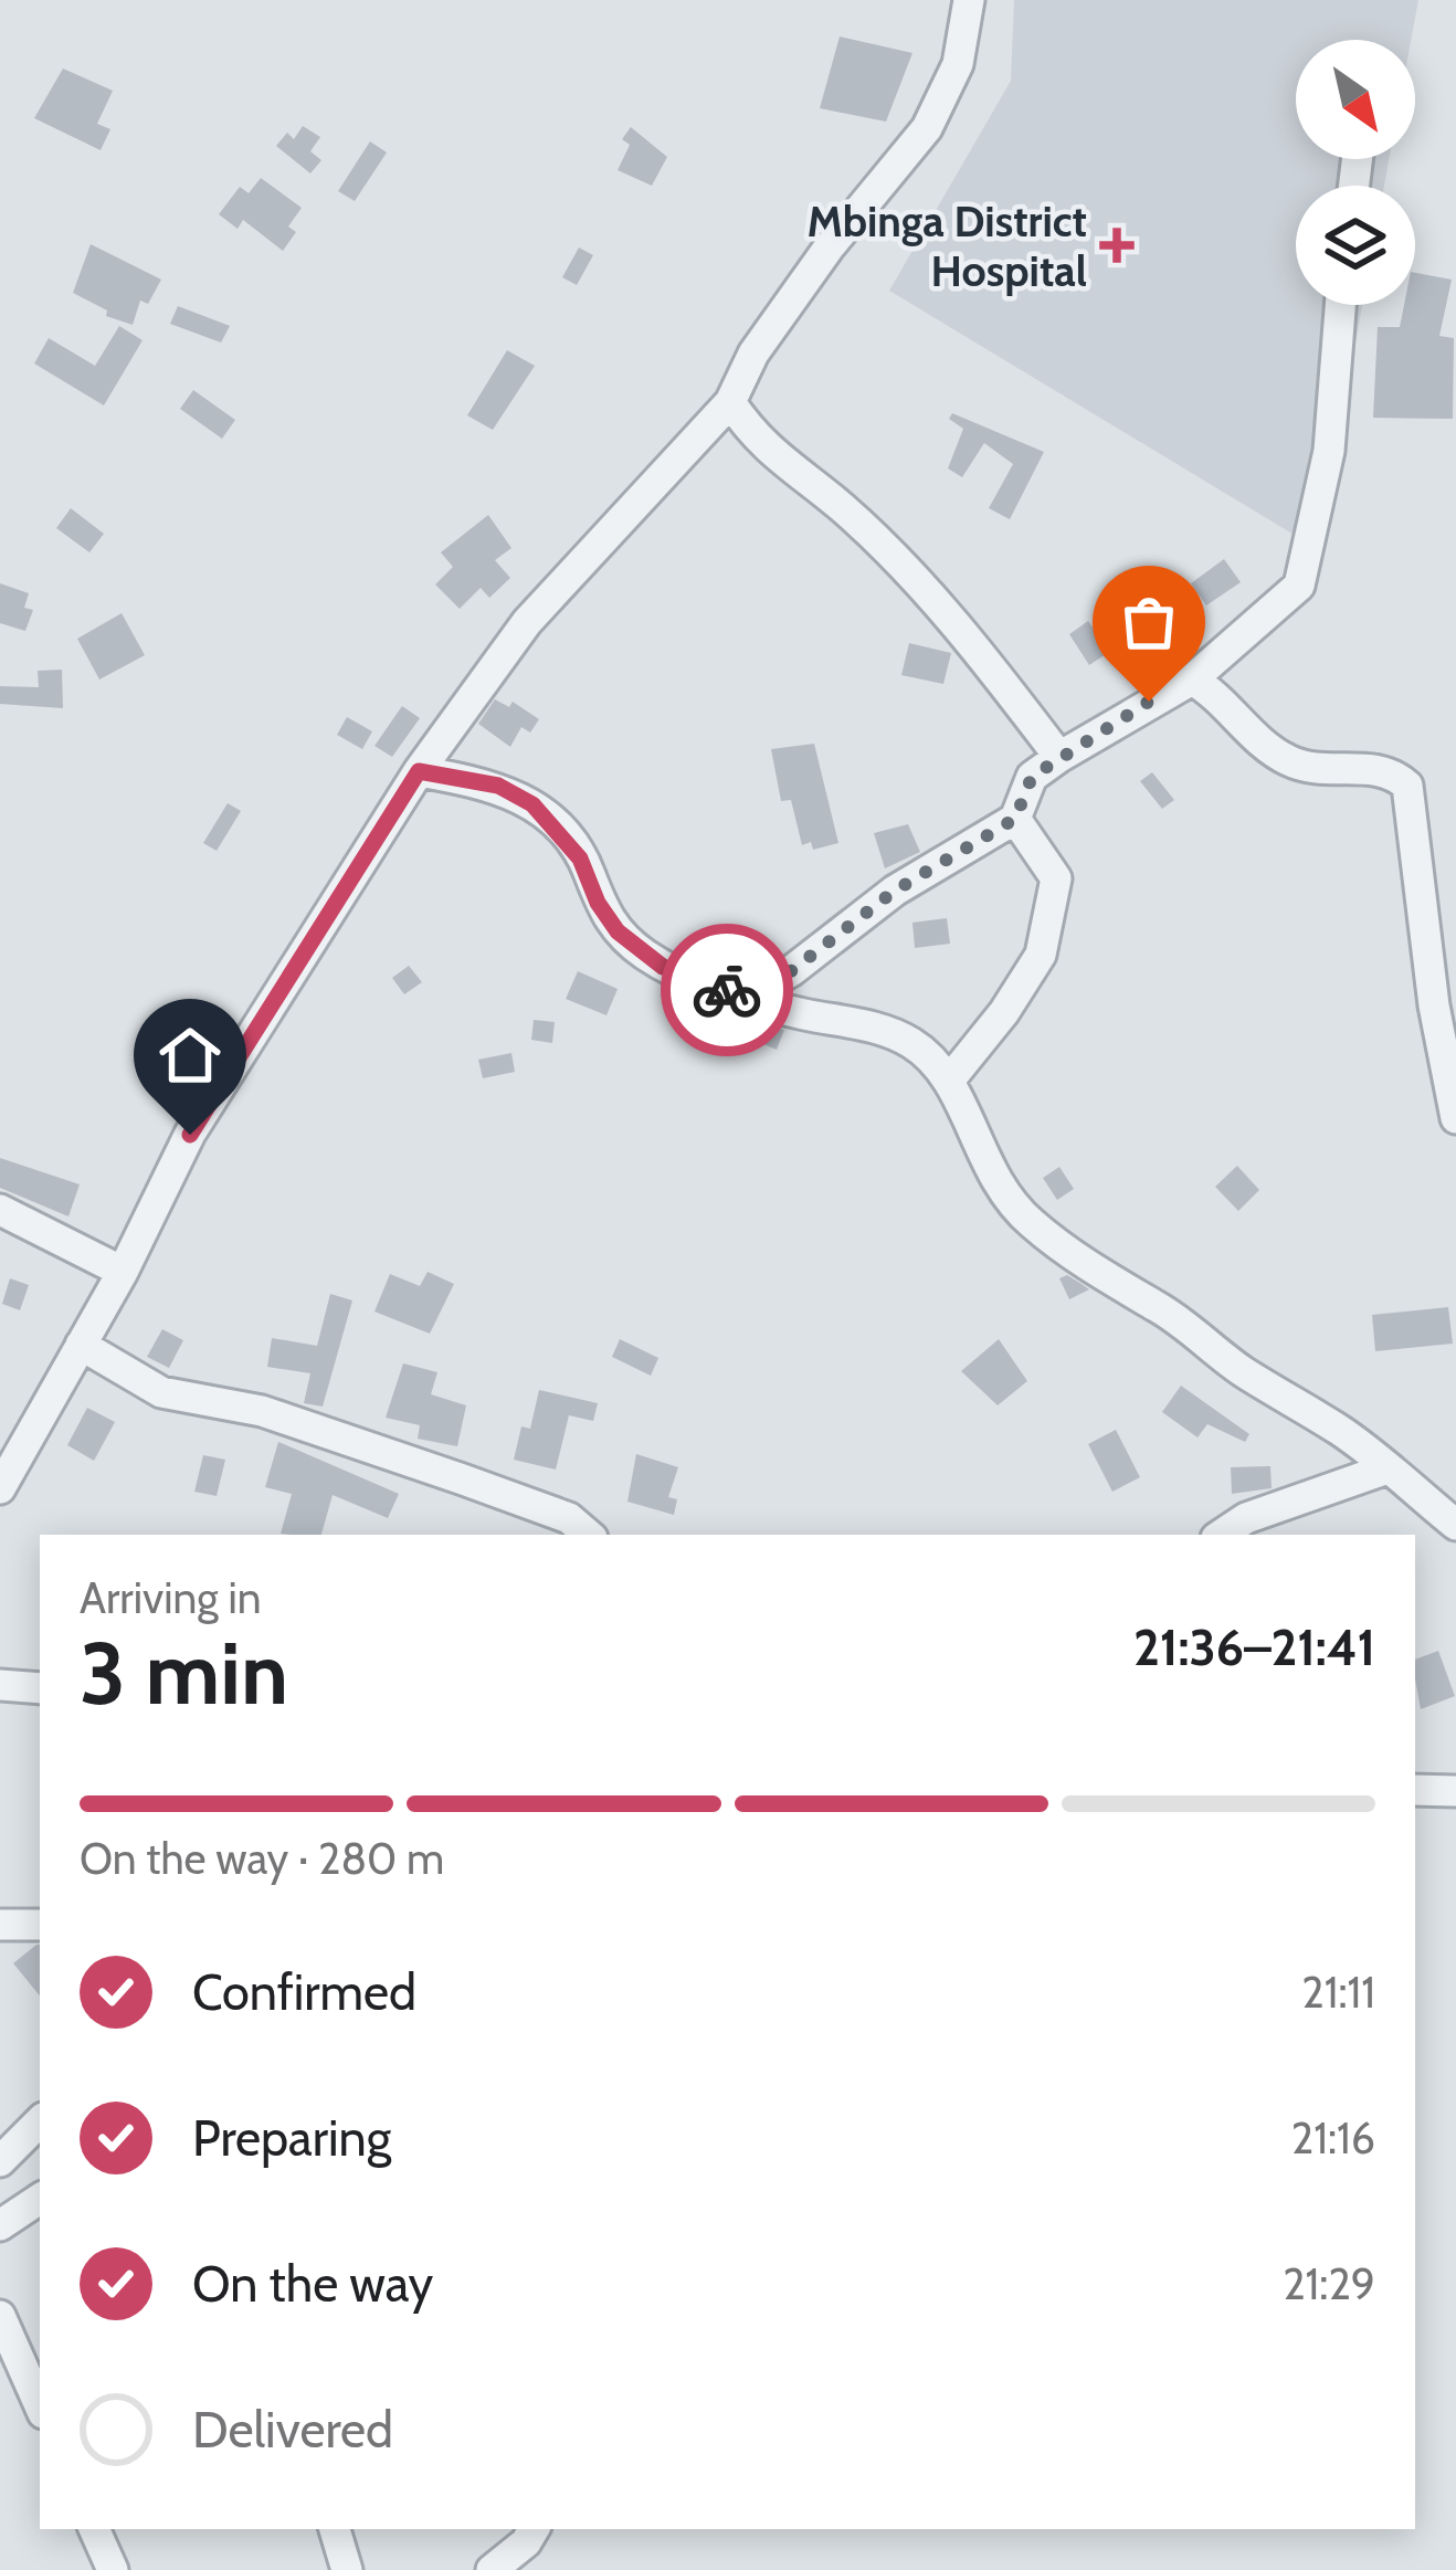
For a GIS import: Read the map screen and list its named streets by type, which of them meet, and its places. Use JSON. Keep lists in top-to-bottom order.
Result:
{
  "places": {
    "health": ["Mbinga District Hospital"]
  },
  "north": "bottom right",
  "page": {
    "heading": ["3 min", "Arriving in", "21:36–21:41"],
    "bar": "On the way · 280 m",
    "list": [
      ["Confirmed", "21:11"],
      ["Preparing", "21:16"],
      ["On the way", "21:29"],
      "Delivered"
    ]
  }
}
